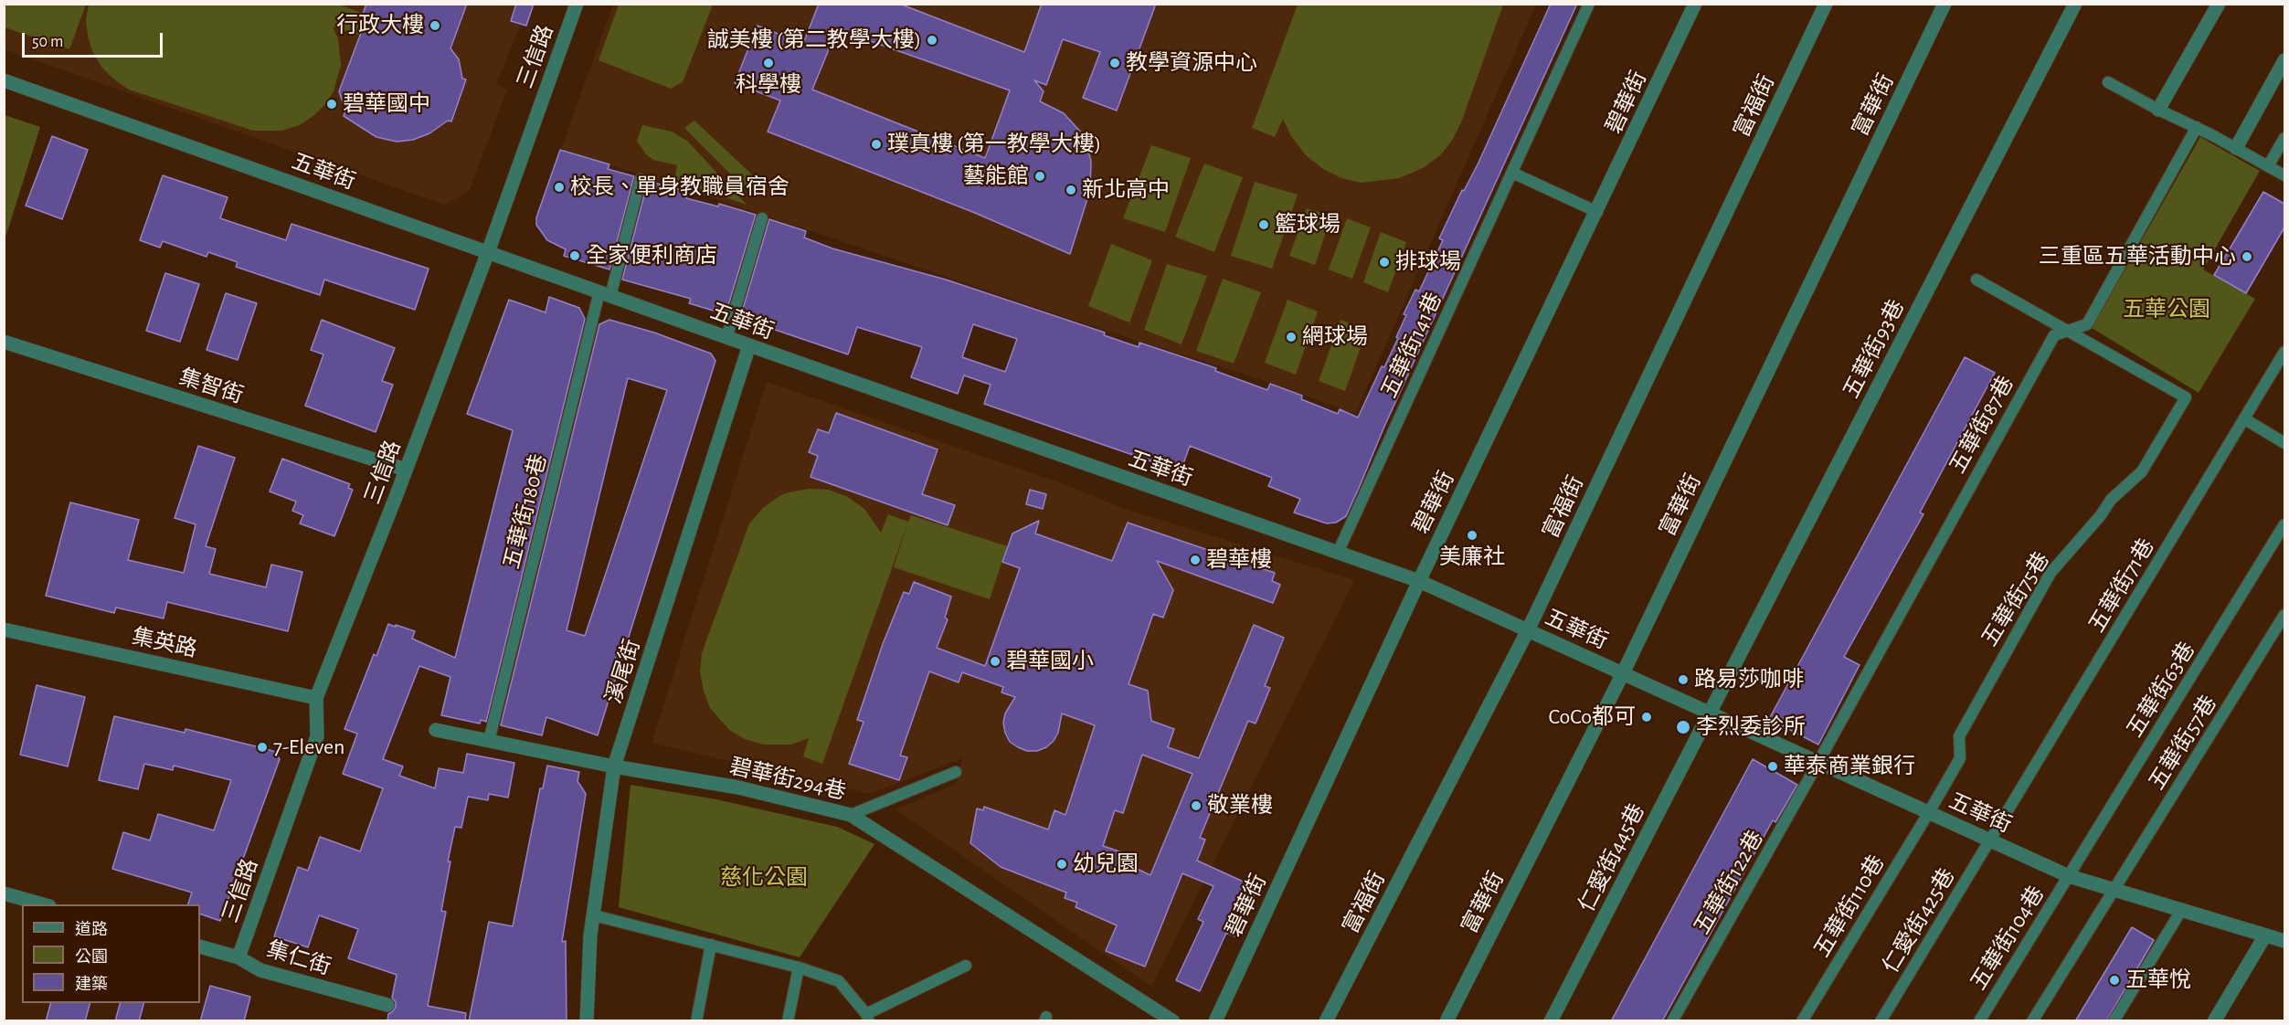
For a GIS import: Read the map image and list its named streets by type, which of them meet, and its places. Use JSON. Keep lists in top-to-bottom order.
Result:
{
  "streets": {
    "street": [
      "三信路",
      "碧華街",
      "富華街",
      "富福街",
      "五華街",
      "五華街93巷",
      "集智街",
      "集英路",
      "溪尾街",
      "碧華街294巷",
      "仁愛街445巷",
      "集仁街"
    ],
    "lane": [
      "五華街141巷",
      "五華街87巷",
      "五華街180巷",
      "五華街71巷",
      "五華街75巷",
      "五華街63巷",
      "五華街57巷",
      "五華街122巷",
      "五華街110巷",
      "仁愛街425巷",
      "五華街104巷"
    ]
  },
  "crossings": [
    ["三信路", "五華街"],
    ["三信路", "集智街"],
    ["三信路", "集英路"],
    ["三信路", "集仁街"],
    ["碧華街", "五華街"],
    ["富華街", "五華街"],
    ["富福街", "五華街"],
    ["五華街", "五華街141巷"],
    ["五華街", "五華街93巷"],
    ["五華街", "五華街87巷"],
    ["五華街", "五華街180巷"],
    ["五華街", "五華街71巷"],
    ["五華街", "五華街75巷"],
    ["五華街", "溪尾街"],
    ["五華街", "五華街63巷"],
    ["五華街", "五華街57巷"],
    ["五華街", "仁愛街445巷"],
    ["五華街", "五華街122巷"],
    ["五華街", "五華街110巷"],
    ["五華街", "仁愛街425巷"],
    ["五華街", "五華街104巷"],
    ["五華街93巷", "仁愛街445巷"],
    ["五華街87巷", "五華街75巷"],
    ["五華街87巷", "五華街122巷"],
    ["五華街180巷", "碧華街294巷"],
    ["五華街71巷", "仁愛街425巷"],
    ["五華街75巷", "五華街110巷"],
    ["溪尾街", "碧華街294巷"],
    ["五華街63巷", "五華街104巷"]
  ],
  "parks": ["五華公園", "慈化公園"],
  "places": [
    "行政大樓",
    "誠美樓 (第二教學大樓)",
    "科學樓",
    "教學資源中心",
    "碧華國中",
    "璞真樓 (第一教學大樓)",
    "藝能館",
    "校長、單身教職員宿舍",
    "新北高中",
    "籃球場",
    "全家便利商店",
    "三重區五華活動中心",
    "排球場",
    "網球場",
    "美廉社",
    "碧華樓",
    "碧華國小",
    "路易莎咖啡",
    "CoCo都可",
    "李烈委診所",
    "7-Eleven",
    "華泰商業銀行",
    "敬業樓",
    "幼兒園",
    "五華悅"
  ],
  "legend": ["道路", "公園", "建築"],
  "scale_bar": "50 m"
}
